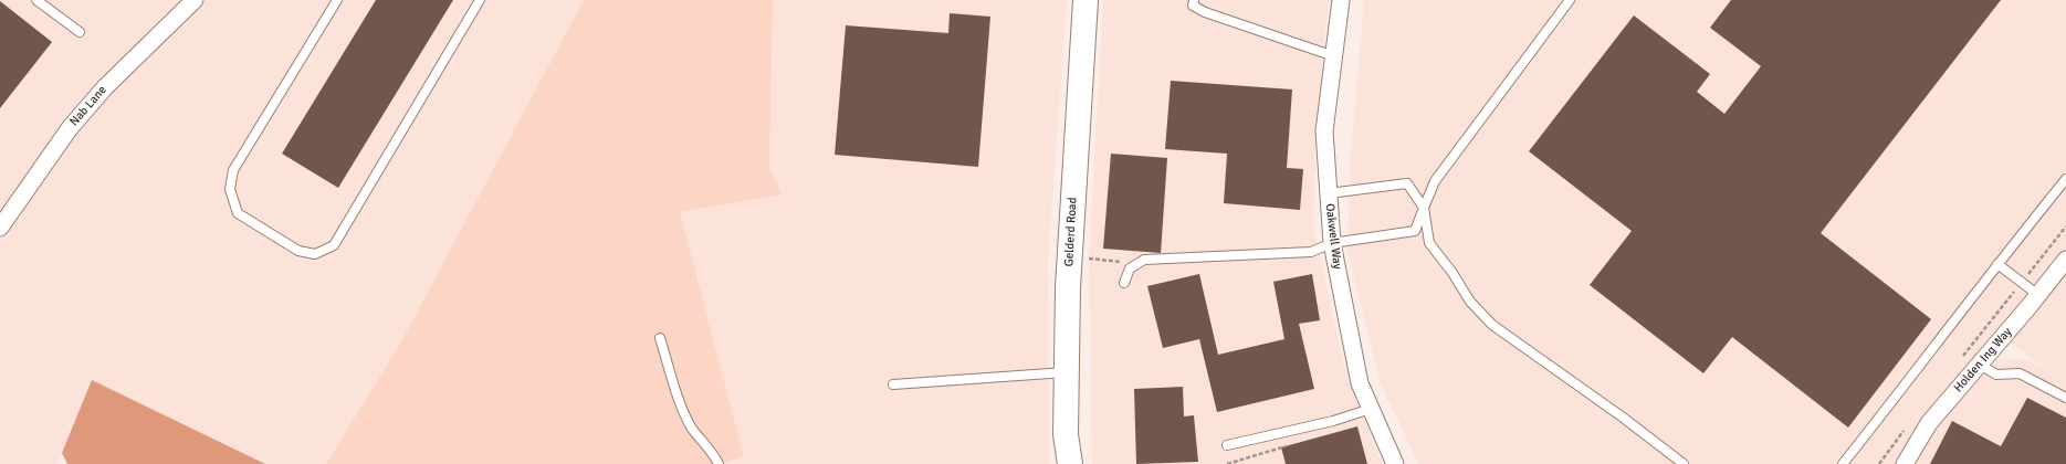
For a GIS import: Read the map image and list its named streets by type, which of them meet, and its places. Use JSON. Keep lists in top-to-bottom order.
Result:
{
  "streets": {
    "main road": ["Gelderd Road"],
    "street": ["Nab Lane", "Oakwell Way", "Holden Ing Way"]
  }
}
